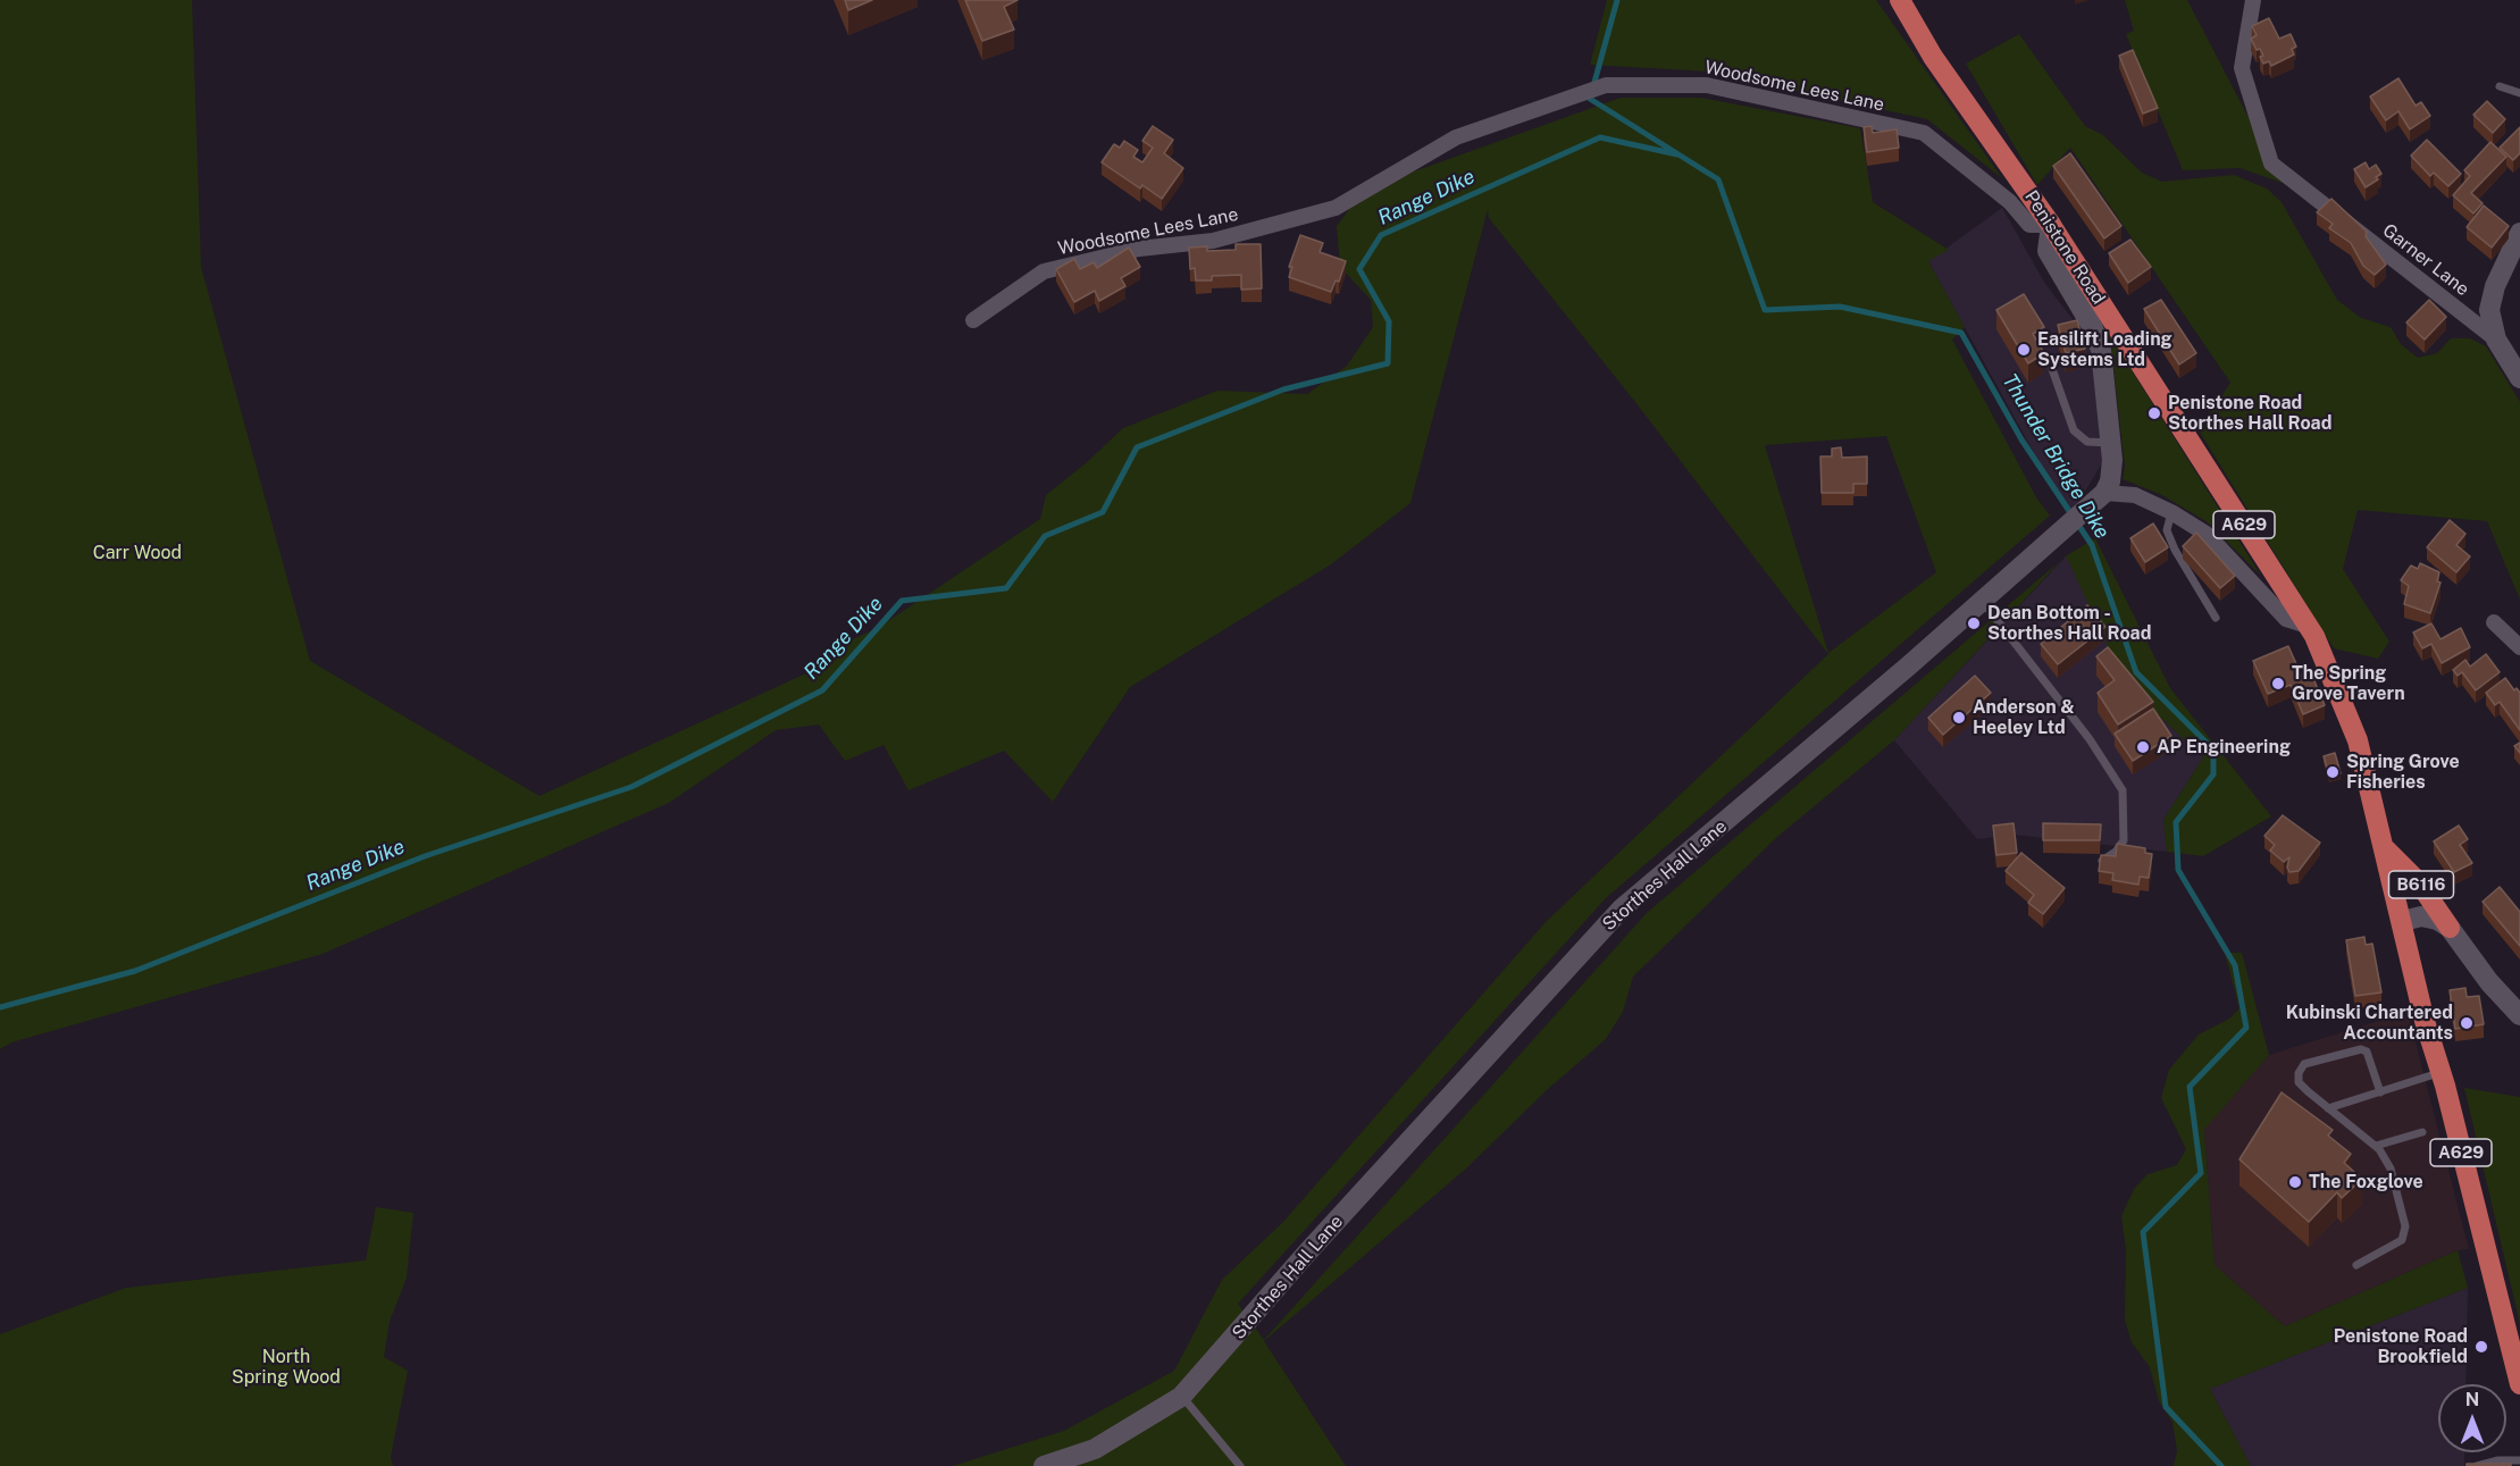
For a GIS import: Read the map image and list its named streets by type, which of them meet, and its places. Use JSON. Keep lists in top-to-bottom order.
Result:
{
  "streets": {
    "highway": ["Penistone Road", "A629", "B6116"],
    "street": ["Woodsome Lees Lane", "Garner Lane", "Storthes Hall Lane"]
  },
  "crossings": [
    ["Woodsome Lees Lane", "Penistone Road"],
    ["Penistone Road", "B6116"]
  ],
  "water": ["Range Dike", "Thunder Bridge Dike"],
  "parks": ["Carr Wood", "North Spring Wood"],
  "places": [
    "Easilift Loading Systems Ltd",
    "Penistone Road Storthes Hall Road",
    "Dean Bottom - Storthes Hall Road",
    "The Spring Grove Tavern",
    "Anderson & Heeley Ltd",
    "AP Engineering",
    "Spring Grove Fisheries",
    "Kubinski Chartered Accountants",
    "The Foxglove",
    "Penistone Road Brookfield"
  ],
  "north": "top"
}
